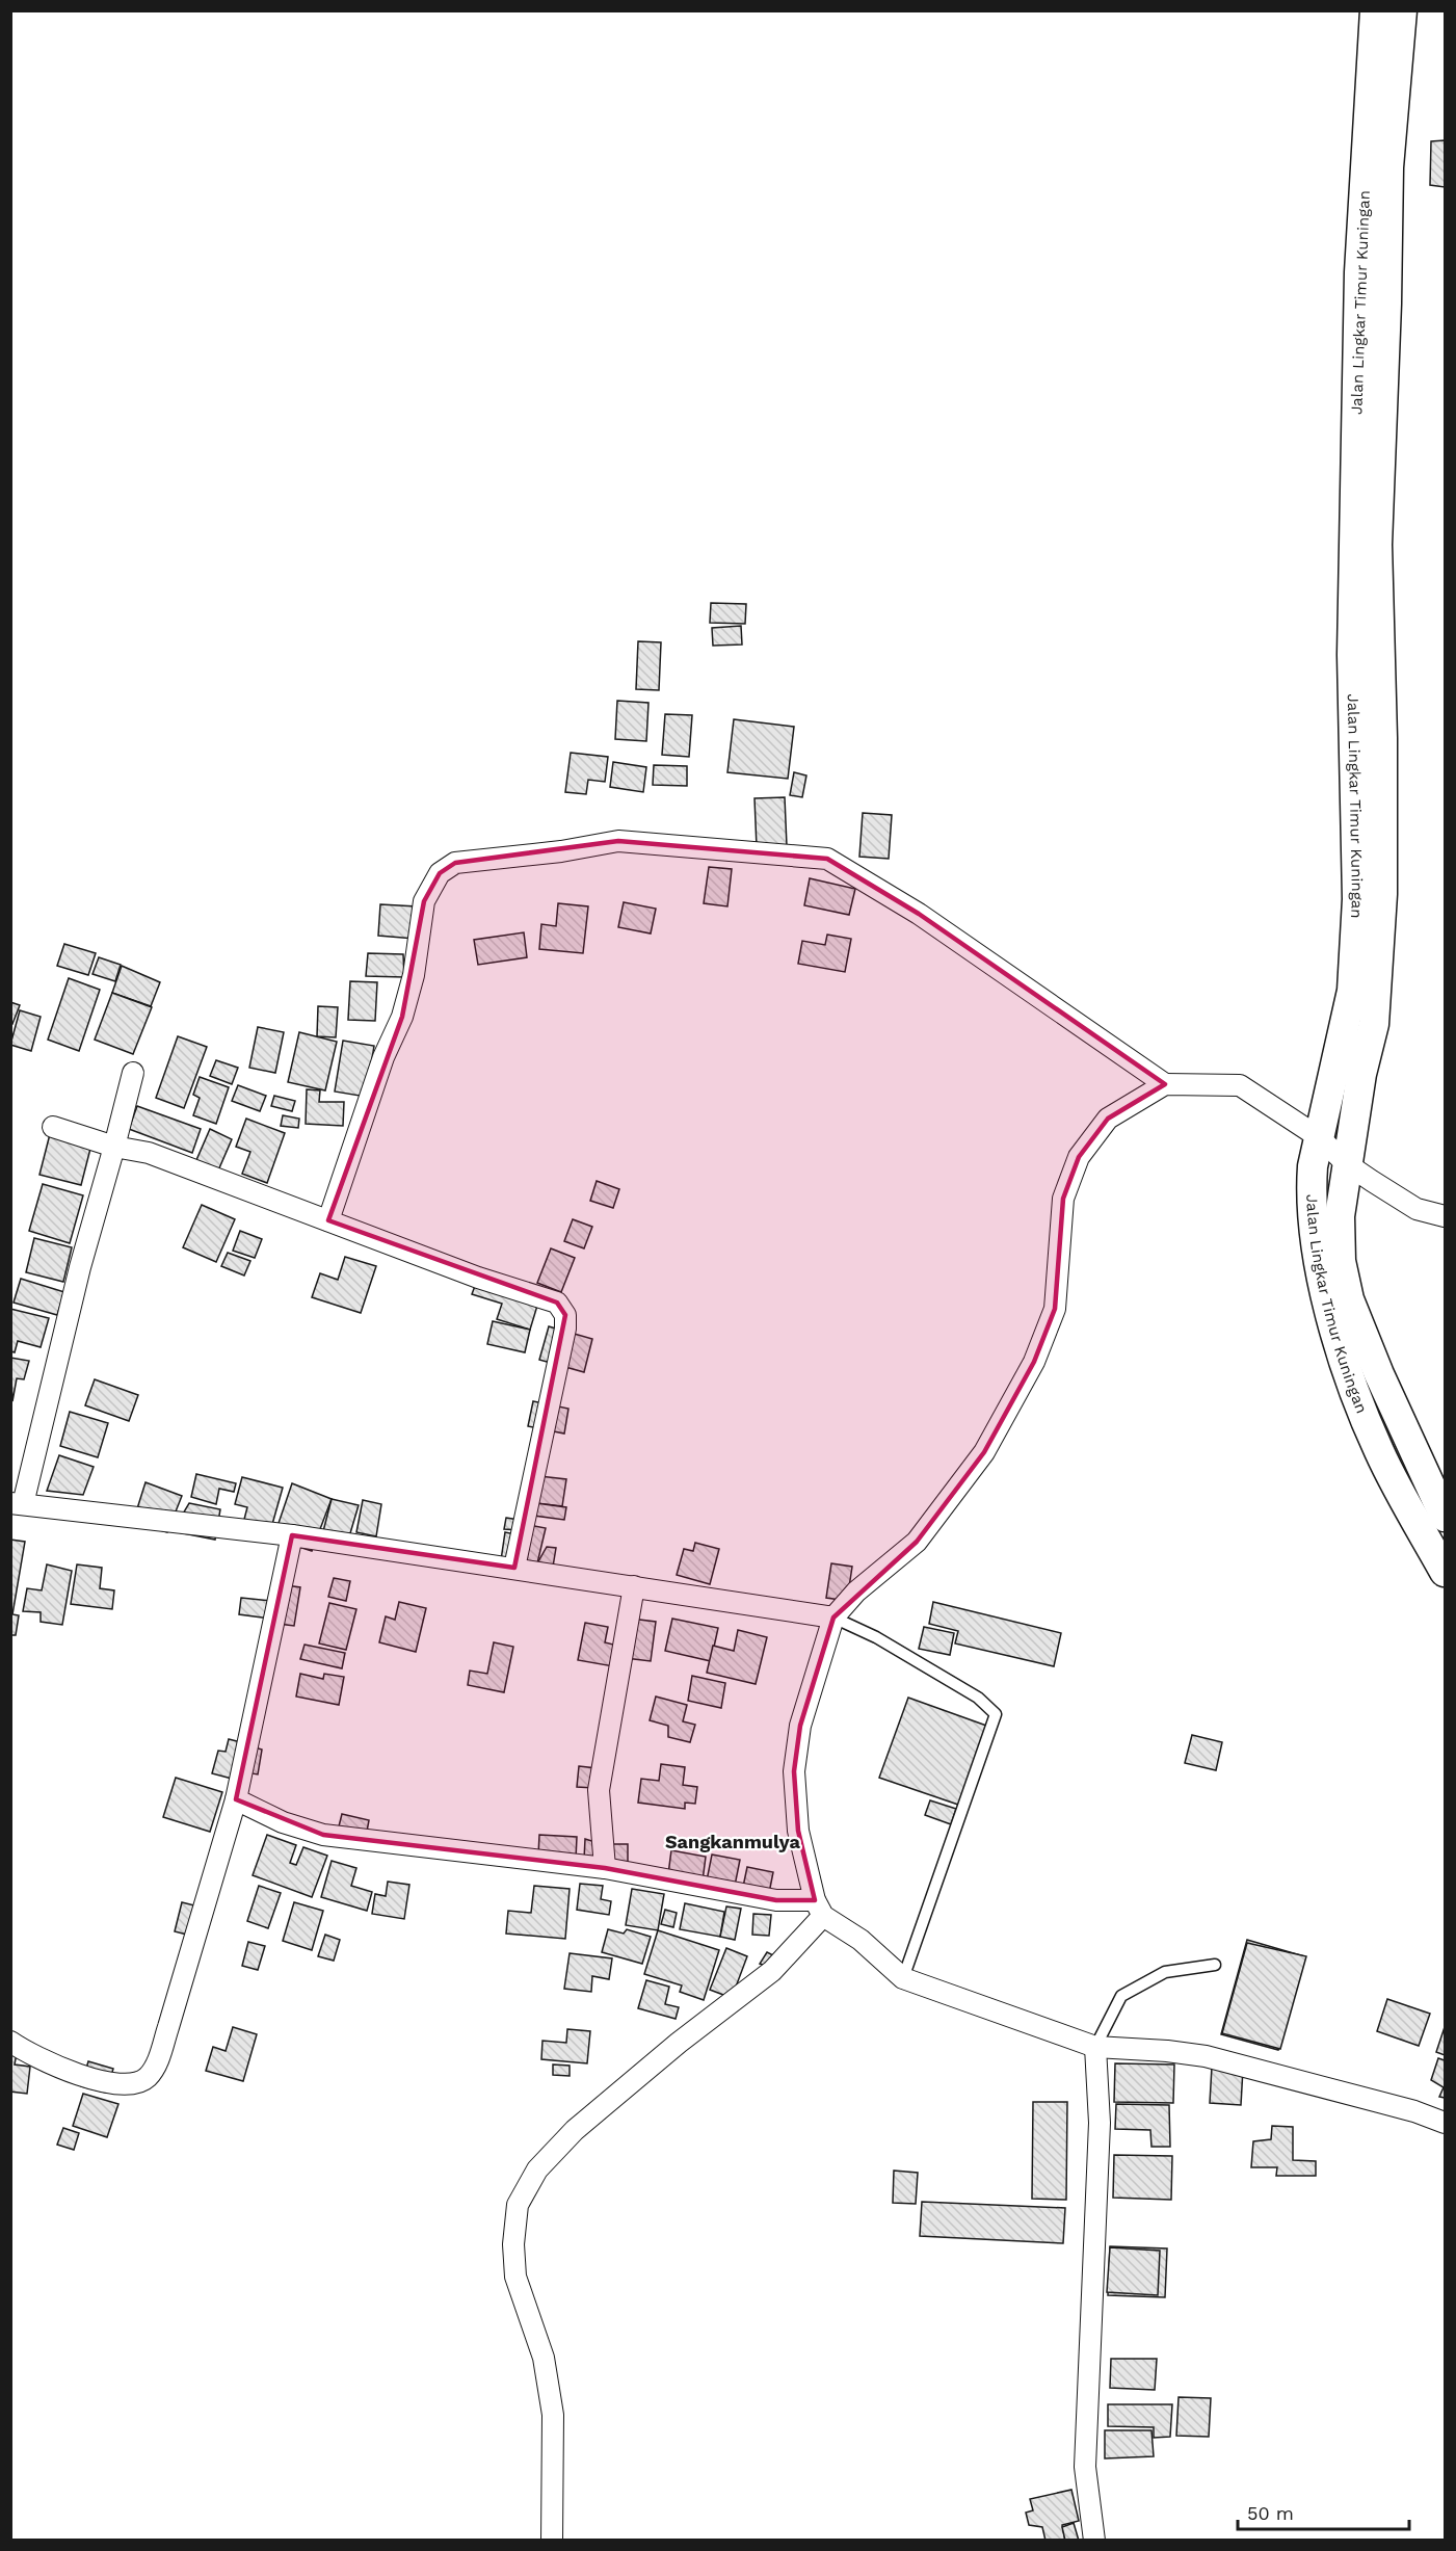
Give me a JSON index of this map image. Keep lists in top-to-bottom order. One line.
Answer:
{"streets":{"main road":["Jalan Lingkar Timur Kuningan"]},"districts":["Sangkanmulya"],"scale_bar":"50 m"}
